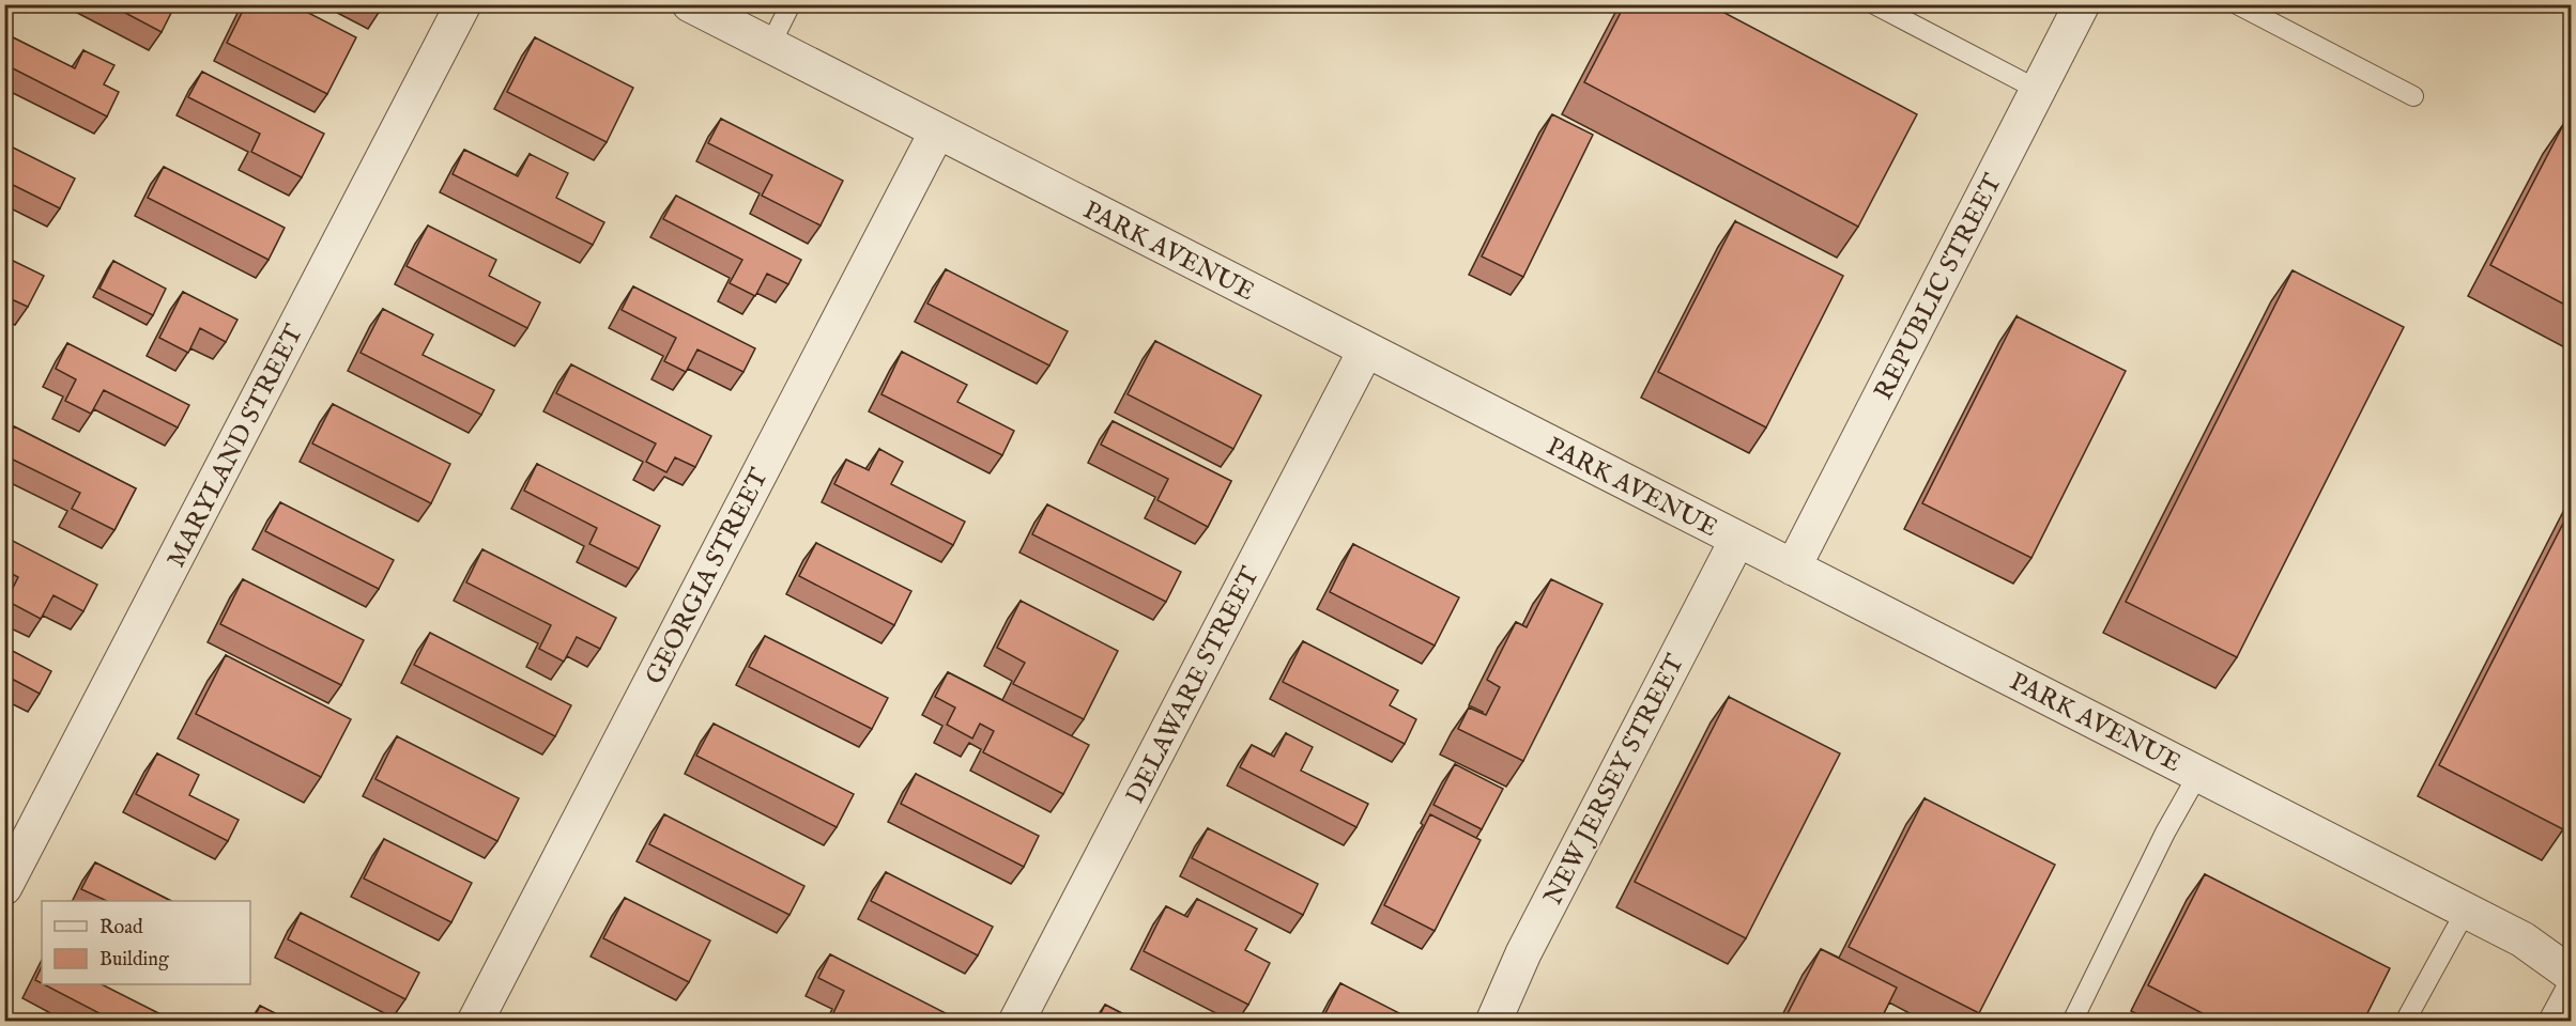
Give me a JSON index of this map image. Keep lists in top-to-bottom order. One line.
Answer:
{"streets":{"street":["PARK AVENUE","REPUBLIC STREET","MARYLAND STREET","GEORGIA STREET","DELAWARE STREET","NEW JERSEY STREET"]},"crossings":[["PARK AVENUE","REPUBLIC STREET"],["PARK AVENUE","GEORGIA STREET"],["PARK AVENUE","DELAWARE STREET"],["PARK AVENUE","NEW JERSEY STREET"]],"legend":["Road","Building"]}
